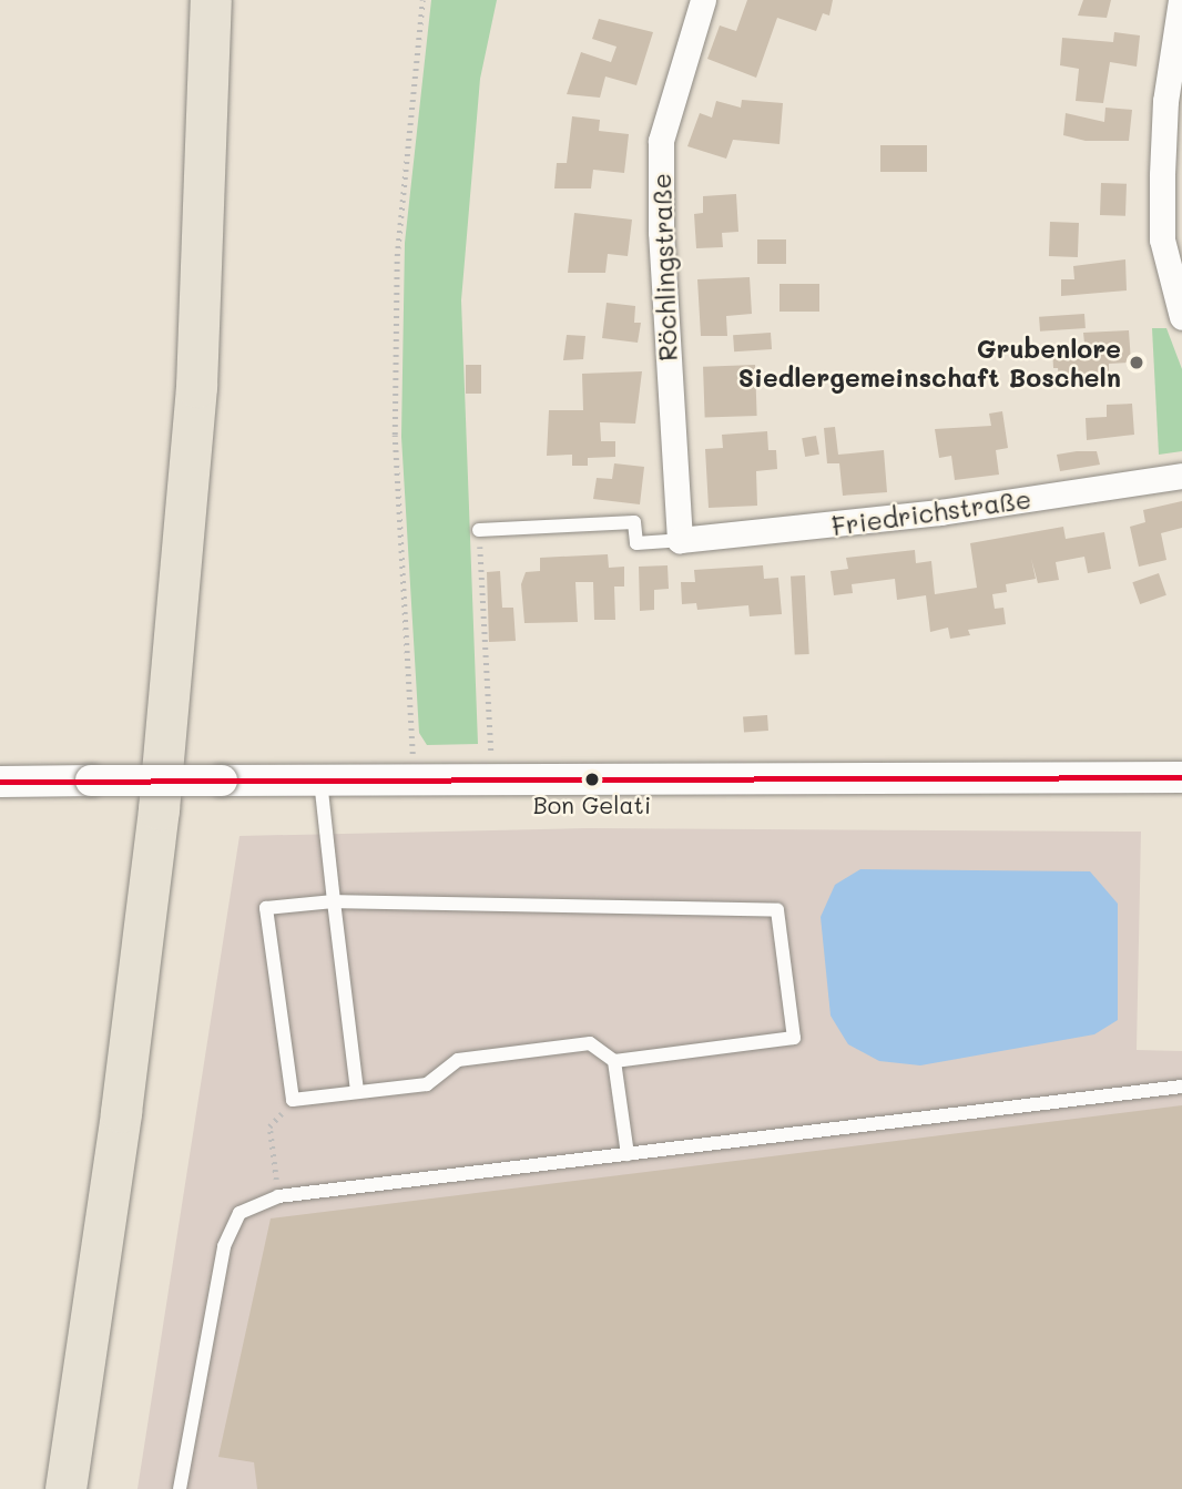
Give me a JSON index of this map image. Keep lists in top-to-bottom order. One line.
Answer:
{"streets":{"street":["Röchlingstraße","Friedrichstraße"]},"crossings":[["Röchlingstraße","Friedrichstraße"]],"places":["Grubenlore Siedlergemeinschaft Boscheln","Bon Gelati"]}
